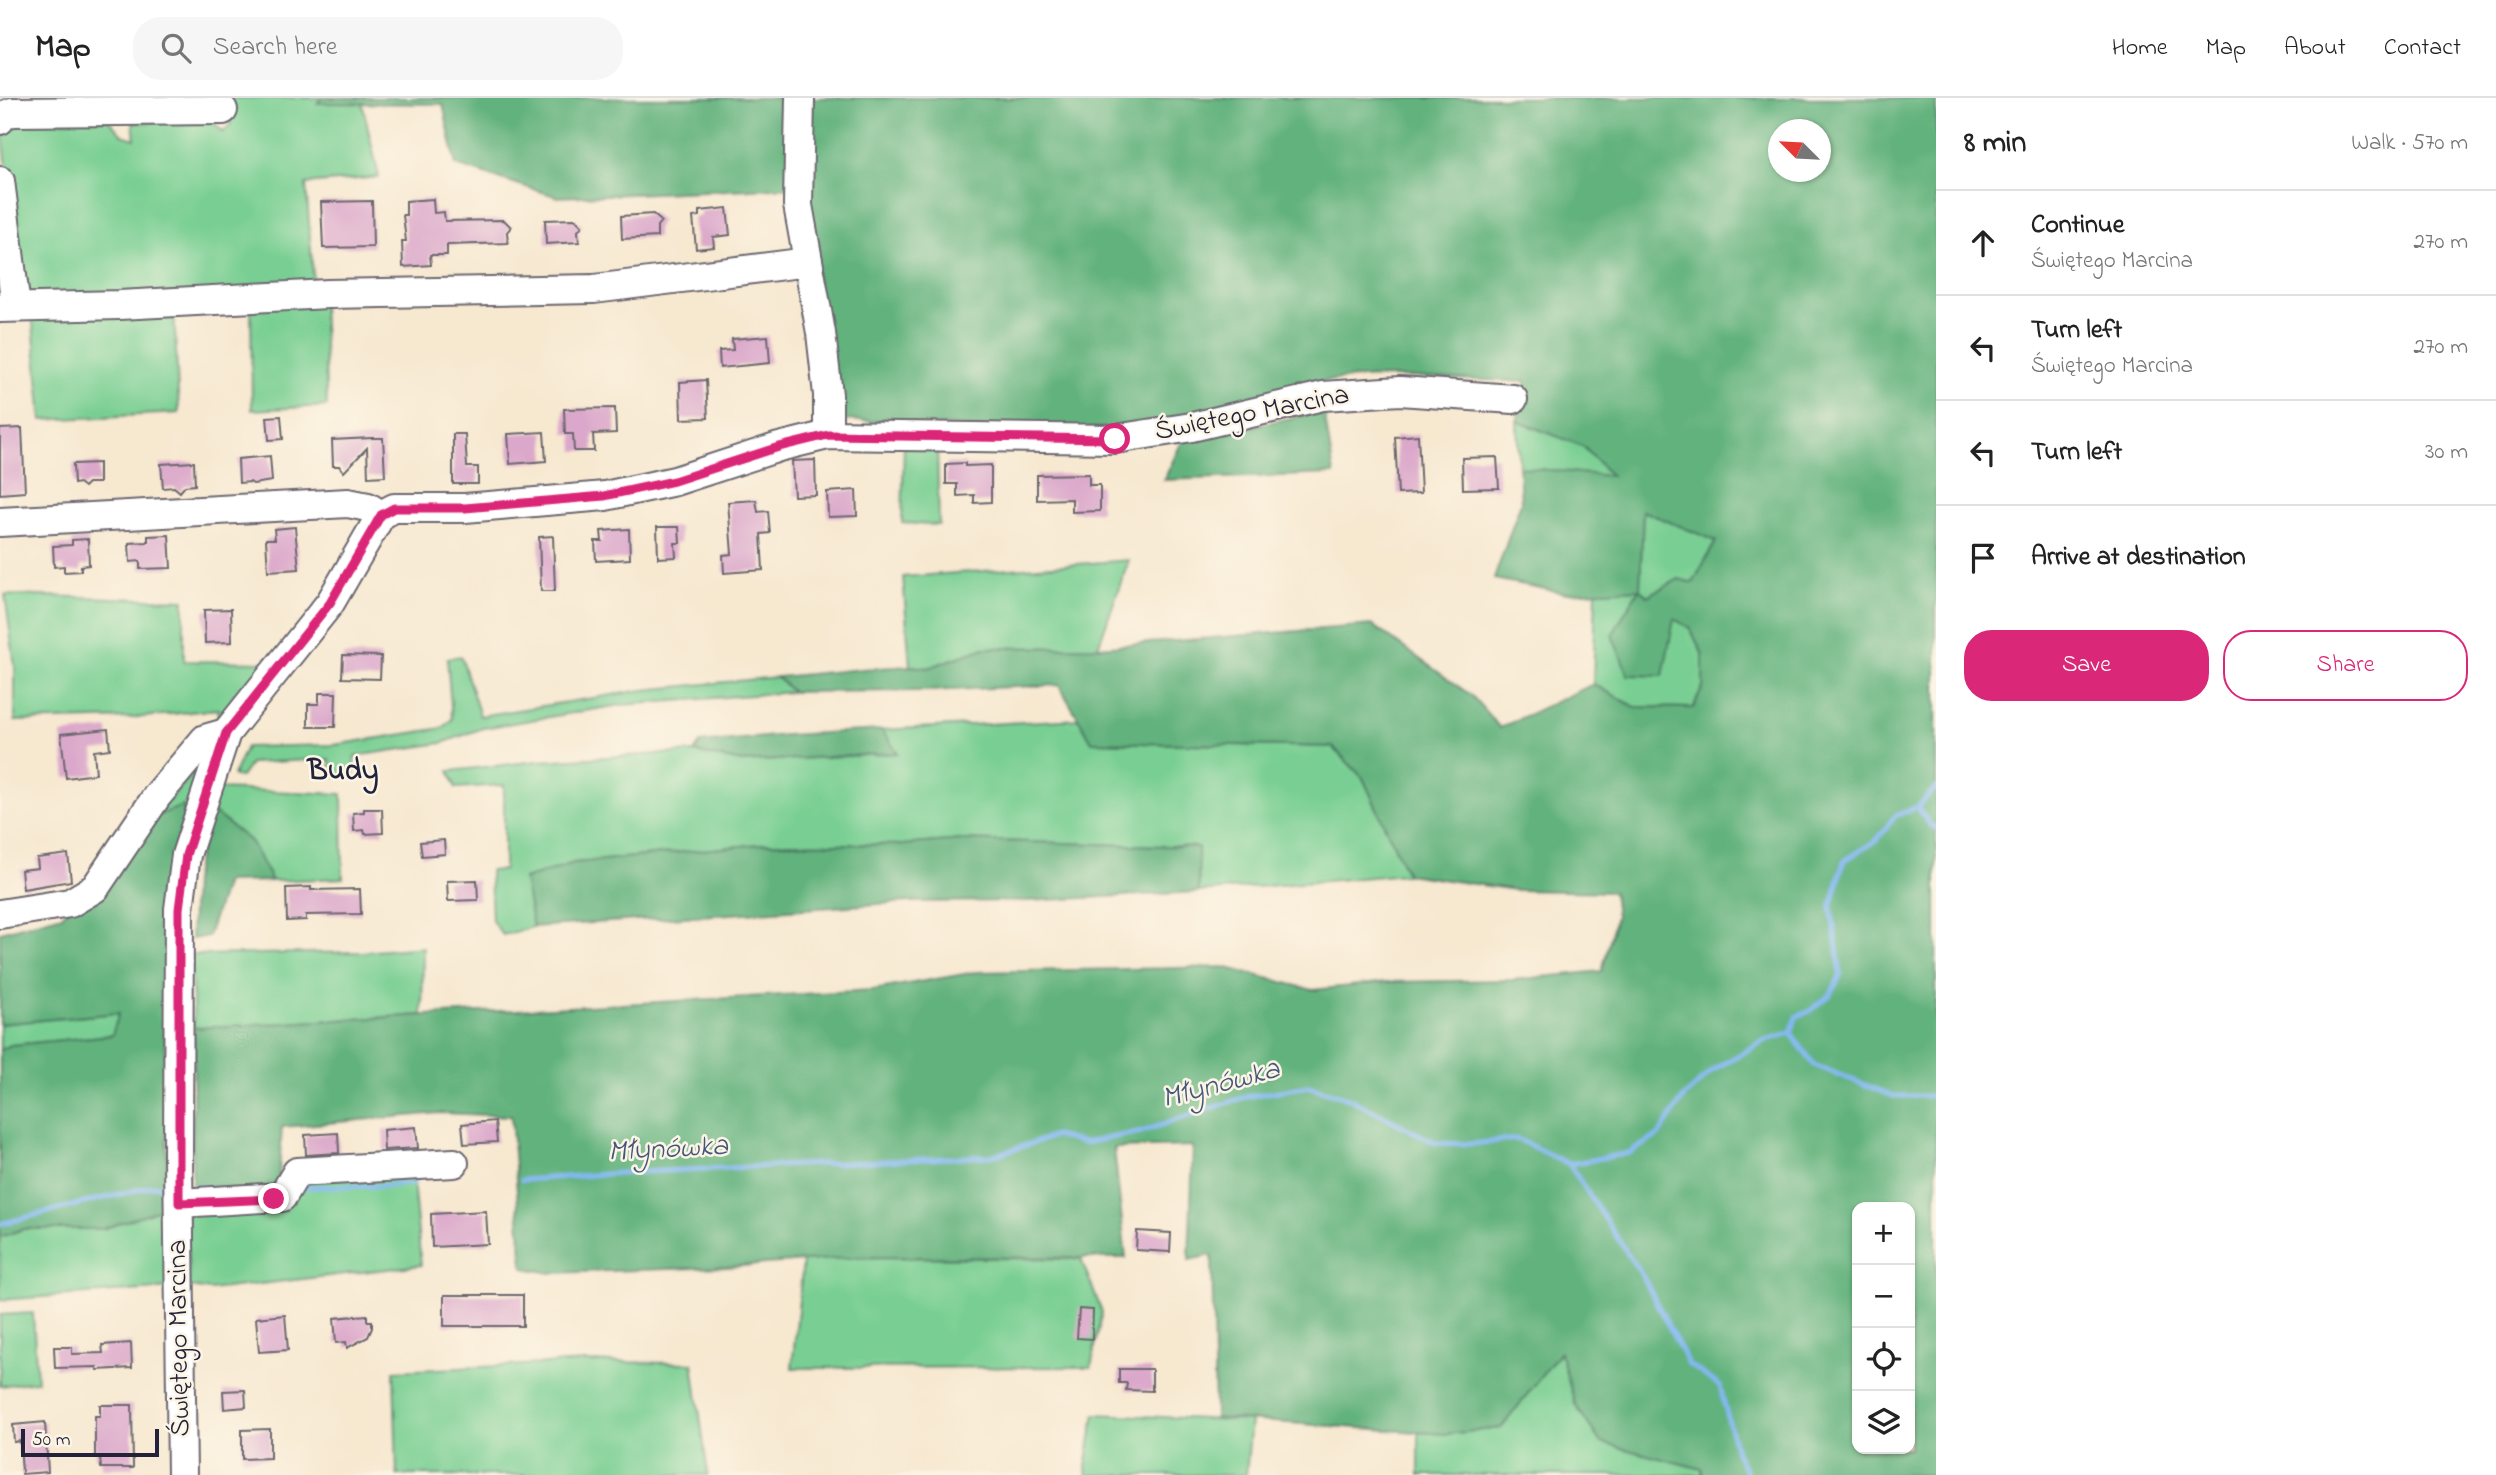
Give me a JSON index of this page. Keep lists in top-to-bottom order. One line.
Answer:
{"streets":{"street":["Świętego Marcina"]},"districts":["Budy"],"water":["Młynówka"],"scale_bar":"50 m","north":"top left","page":{"header":"Map","search":"Search here","nav":["Home","Map","About","Contact"],"heading":["8 min","Walk · 570 m"],"list":[["Continue","Świętego Marcina","270 m"],["Turn left","Świętego Marcina","270 m"],["Turn left","30 m"],"Arrive at destination"],"buttons":["Save","Share"],"map_buttons":["+","−"],"scale":"50 m"}}
